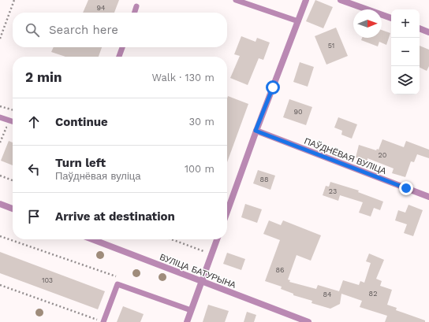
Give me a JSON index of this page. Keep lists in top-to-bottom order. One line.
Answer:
{"streets":{"street":["ПАЎДНЁВАЯ ВУЛІЦА","ВУЛІЦА БАТУРЫНА"]},"house_numbers":["94","51","90","20","88","23","86","103","82","84"],"north":"right","page":{"map_buttons":["+","−"],"search":"Search here","heading":["2 min","Walk · 130 m"],"list":[["Continue","30 m"],["Turn left","Паўднёвая вуліца","100 m"],"Arrive at destination"]}}
